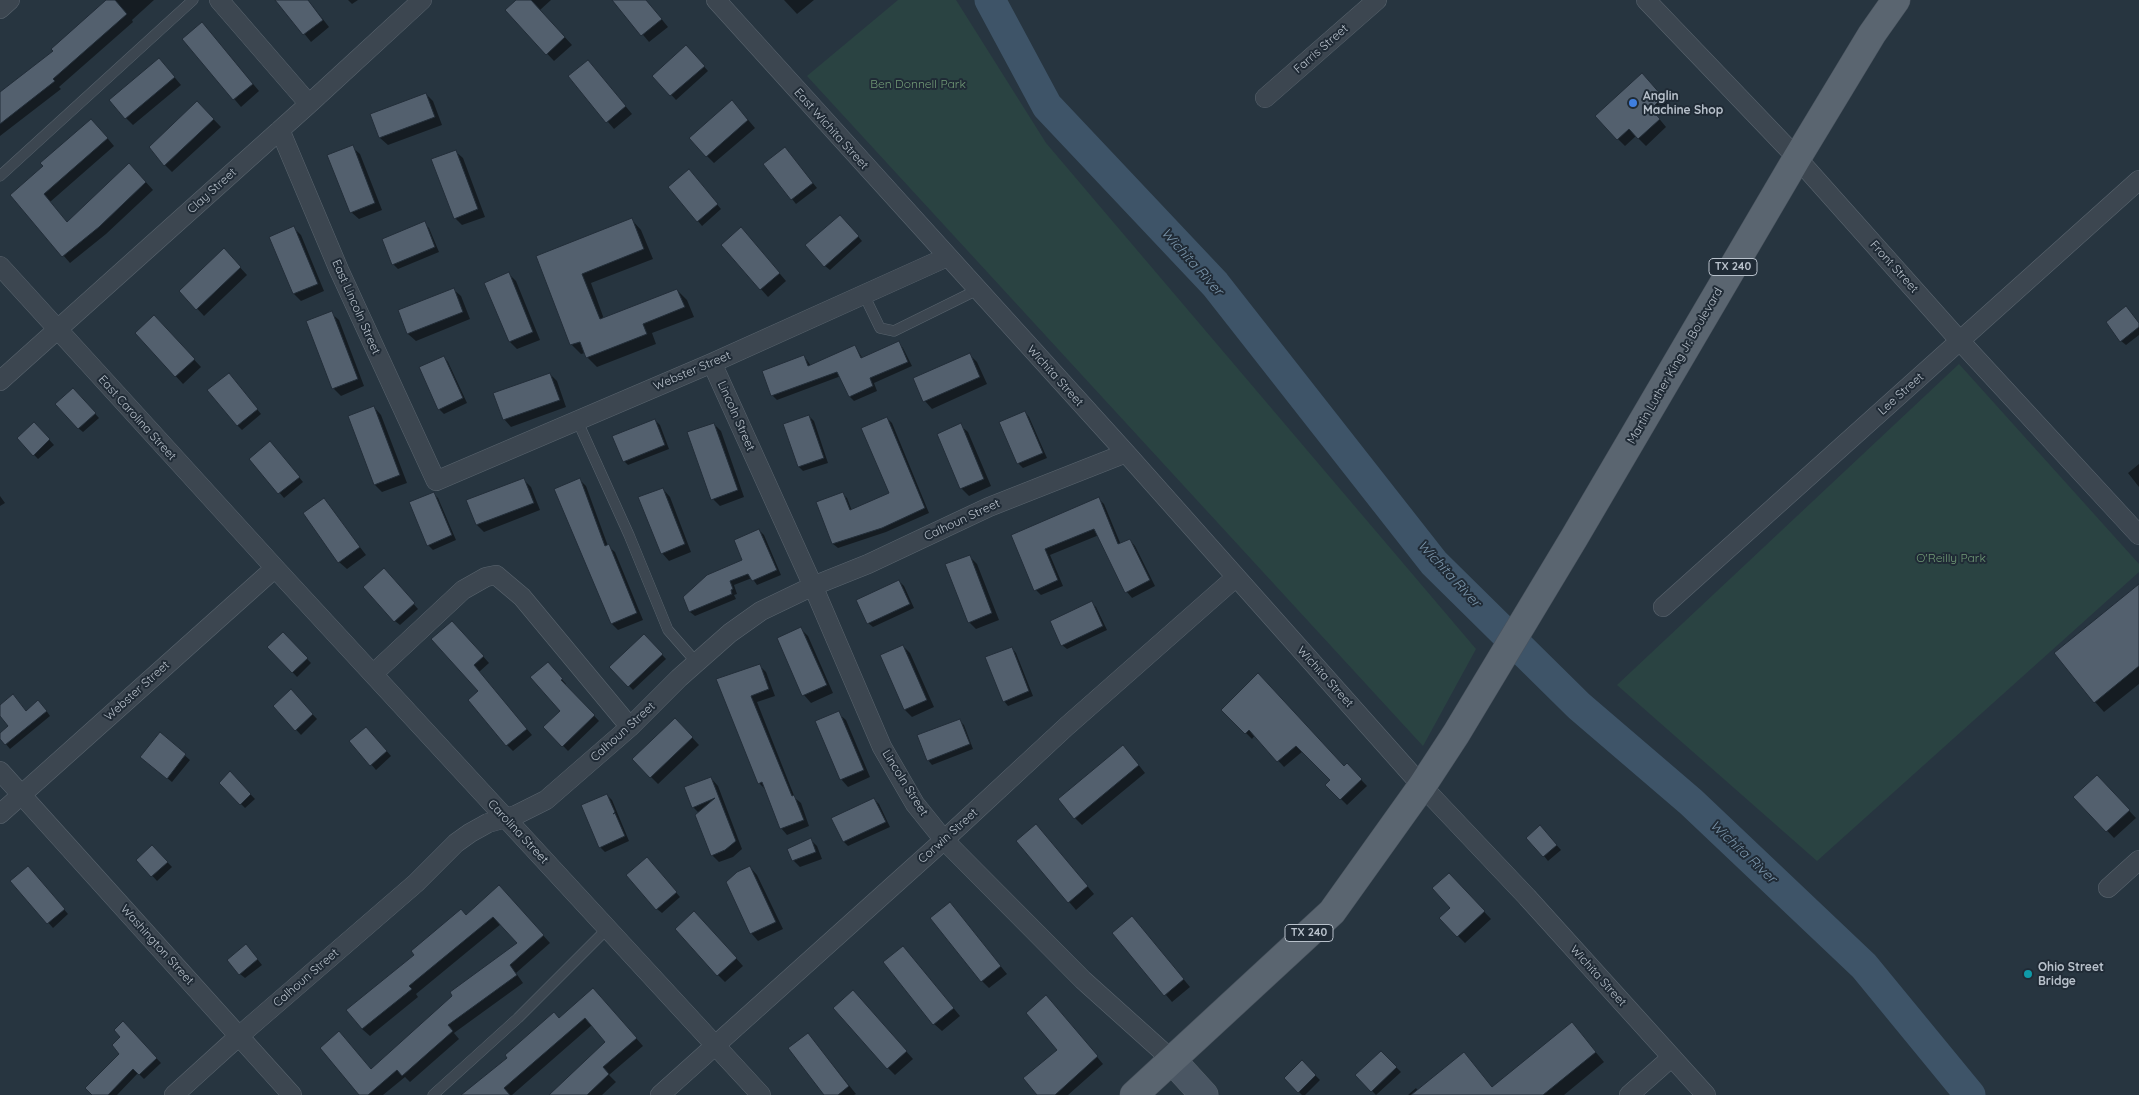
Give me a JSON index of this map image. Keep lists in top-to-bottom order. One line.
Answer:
{"streets":{"main road":["TX 240","Martin Luther King Jr. Boulevard","Lincoln Street"],"street":["Farris Street","East Wichita Street","Clay Street","Front Street","East Lincoln Street","Webster Street","Wichita Street","Lee Street","East Carolina Street","Calhoun Street","Carolina Street","Corwin Street","Washington Street"]},"crossings":[["East Wichita Street","Webster Street"],["East Wichita Street","Wichita Street"],["Clay Street","East Lincoln Street"],["Clay Street","East Carolina Street"],["TX 240","Martin Luther King Jr. Boulevard"],["TX 240","Wichita Street"],["TX 240","Lincoln Street"],["Front Street","Martin Luther King Jr. Boulevard"],["Front Street","Lee Street"],["East Lincoln Street","Webster Street"],["Martin Luther King Jr. Boulevard","Wichita Street"],["Webster Street","Wichita Street"],["Webster Street","Lincoln Street"],["Webster Street","East Carolina Street"],["Webster Street","Carolina Street"],["Webster Street","Washington Street"],["Wichita Street","Calhoun Street"],["Wichita Street","Corwin Street"],["Lincoln Street","Calhoun Street"],["Lincoln Street","Corwin Street"],["East Carolina Street","Carolina Street"],["Calhoun Street","Carolina Street"],["Calhoun Street","Washington Street"],["Carolina Street","Corwin Street"]],"water":["Wichita River"],"parks":["Ben Donnell Park","O'Reilly Park"],"places":["Anglin Machine Shop","Ohio Street Bridge"]}
